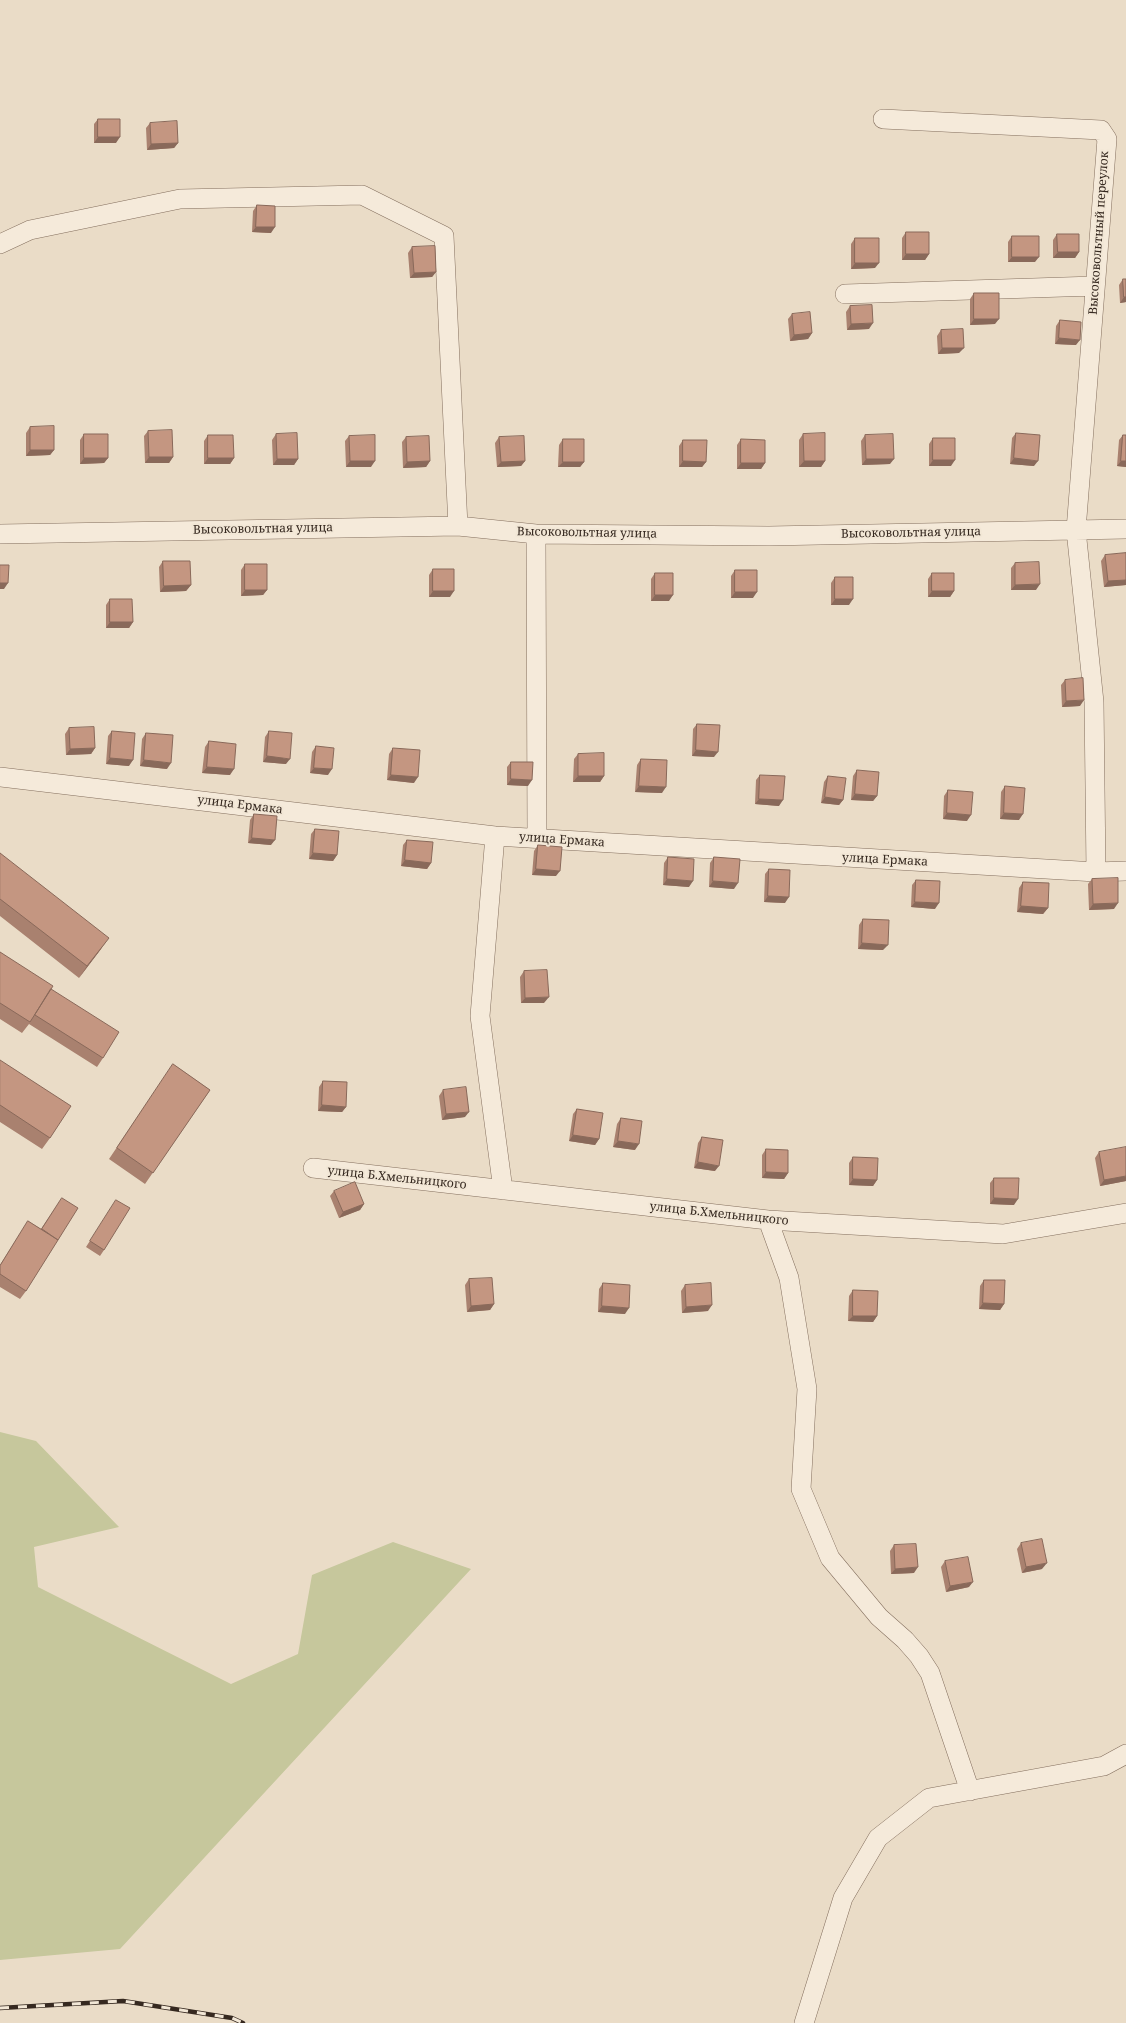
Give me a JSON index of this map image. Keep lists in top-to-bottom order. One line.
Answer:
{"streets":{"street":["Высоковольтный переулок","Высоковольтная улица","улица Ермака","улица Б.Хмельницкого"]},"crossings":[["Высоковольтный переулок","Высоковольтная улица"],["Высоковольтный переулок","улица Ермака"]]}
